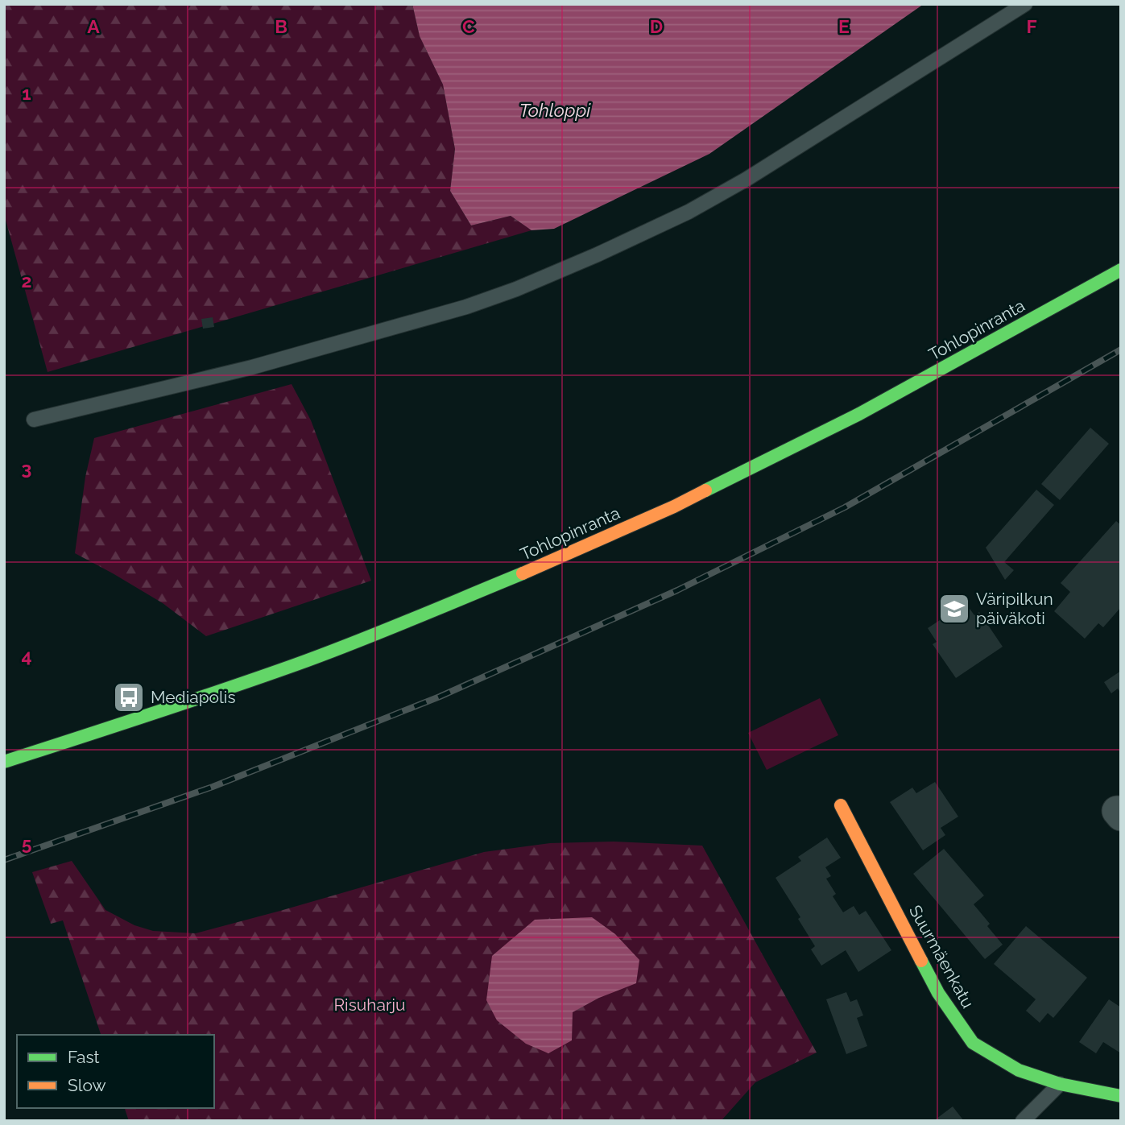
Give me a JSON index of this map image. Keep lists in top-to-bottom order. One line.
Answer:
{"streets":{"street":["Tohlopinranta","Suurmäenkatu"]},"water":["Tohloppi"],"parks":["Risuharju"],"places":{"school or university":["Väripilkun päiväkoti"],"bus stop":["Mediapolis"]},"legend":["Fast","Slow"],"grid":{"columns":["A","B","C","D","E","F"],"rows":["1","2","3","4","5"]}}
